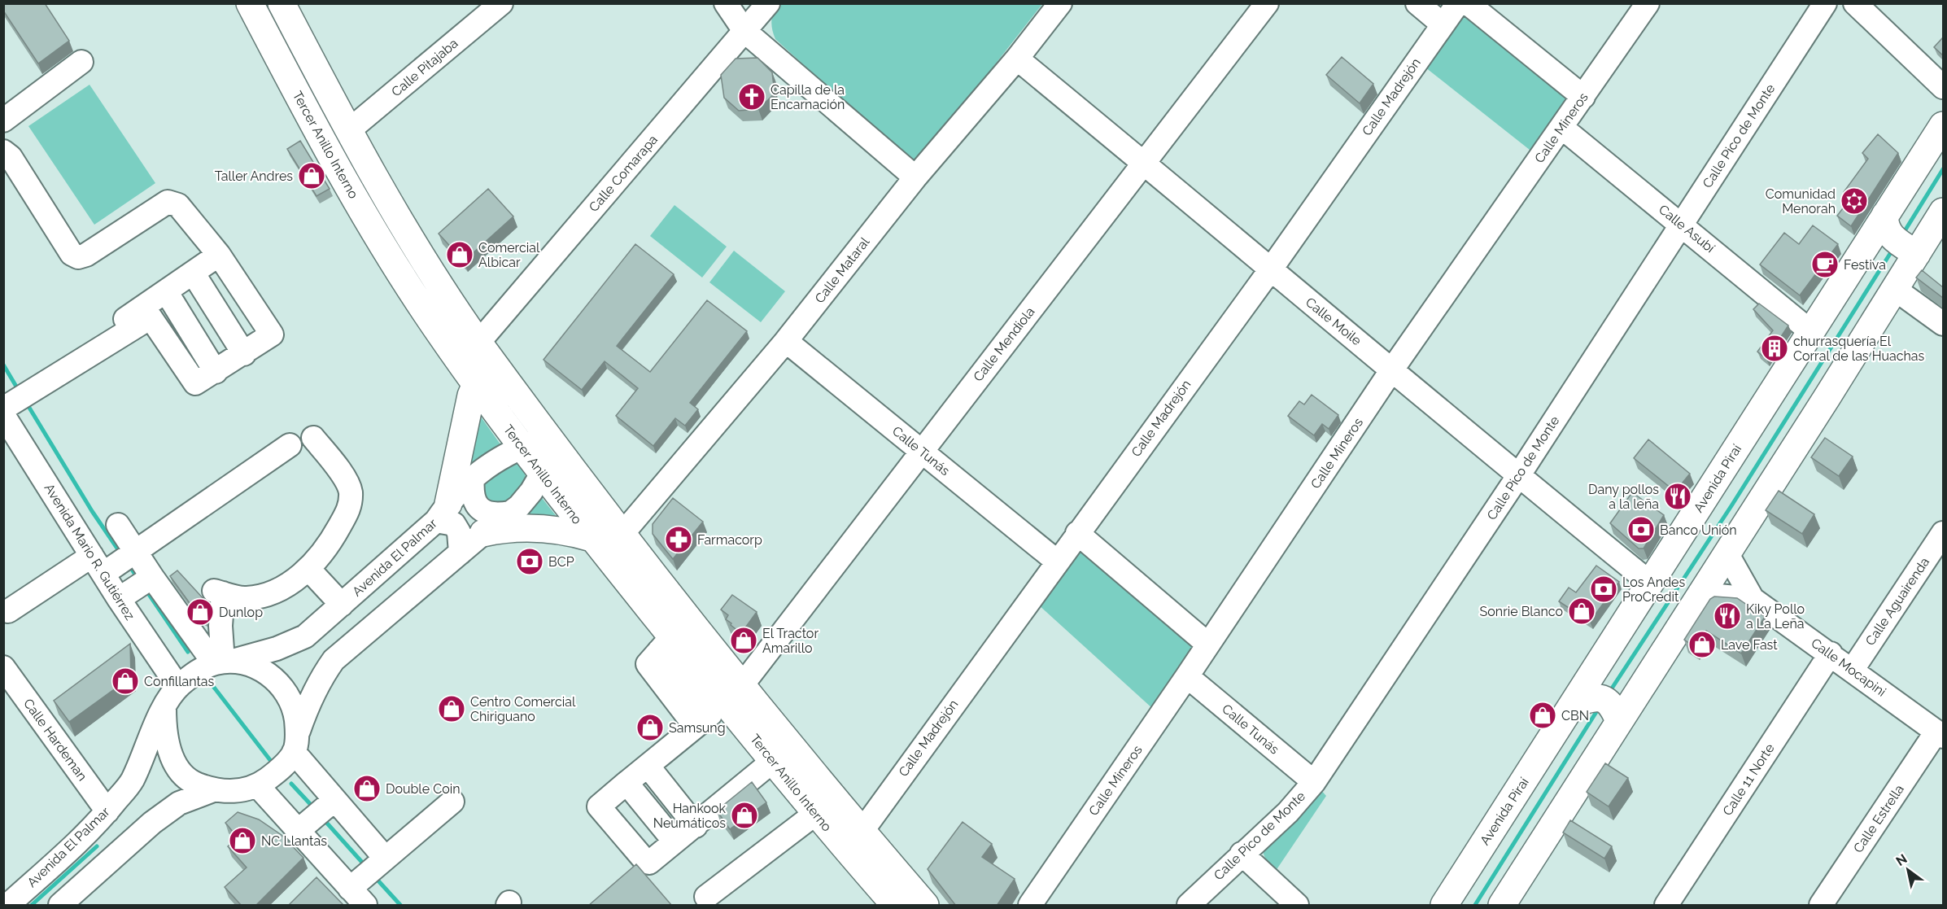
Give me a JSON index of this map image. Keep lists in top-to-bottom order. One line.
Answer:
{"streets":{"main road":["Tercer Anillo Interno","Avenida Piraí"],"street":["Calle Pitajaba","Calle Madrejón","Calle Mineros","Calle Pico de Monte","Calle Comarapa","Calle Asubí","Calle Mataral","Calle Moile","Calle Mendiola","Calle Tunás","Avenida Mario R. Gutiérrez","Avenida El Palmar","Calle Aguairenda","Calle Mocapini","Calle Hardeman","Calle 11 Norte","Calle Estrella"]},"crossings":[["Calle Pitajaba","Tercer Anillo Interno"],["Calle Madrejón","Tercer Anillo Interno"],["Calle Madrejón","Calle Moile"],["Calle Madrejón","Calle Tunás"],["Calle Mineros","Calle Asubí"],["Calle Mineros","Calle Moile"],["Calle Mineros","Calle Tunás"],["Calle Pico de Monte","Calle Asubí"],["Calle Pico de Monte","Calle Moile"],["Calle Pico de Monte","Calle Tunás"],["Tercer Anillo Interno","Calle Comarapa"],["Tercer Anillo Interno","Calle Mataral"],["Tercer Anillo Interno","Calle Mendiola"],["Tercer Anillo Interno","Avenida El Palmar"],["Calle Asubí","Avenida Piraí"],["Calle Mataral","Calle Moile"],["Calle Mataral","Calle Tunás"],["Calle Moile","Calle Mendiola"],["Calle Moile","Avenida Piraí"],["Calle Mendiola","Calle Tunás"],["Avenida Piraí","Calle Mocapini"],["Avenida Mario R. Gutiérrez","Avenida El Palmar"],["Avenida El Palmar","Calle Hardeman"],["Calle Aguairenda","Calle Mocapini"],["Calle Mocapini","Calle 11 Norte"],["Calle Mocapini","Calle Estrella"]],"places":{"church":["Capilla de la Encarnación"],"shop":["Taller Andres","Comercial Albicar","Sonrie Blanco","Dunlop","El Tractor Amarillo","Lave Fast","Confillantas","Centro Comercial Chiriguano","CBN","Samsung","Double Coin","Hankook Neumáticos","NC Llantas"],"synagogue":["Comunidad Menorah"],"cafe":["Festiva"],"building":["churrasquería El Corral de las Huachas"],"restaurant":["Dany pollos a la leña","Kiky Pollo a La Leña"],"bank":["Banco Unión","BCP","Los Andes ProCredit"],"pharmacy":["Farmacorp"]},"north":"top left"}
